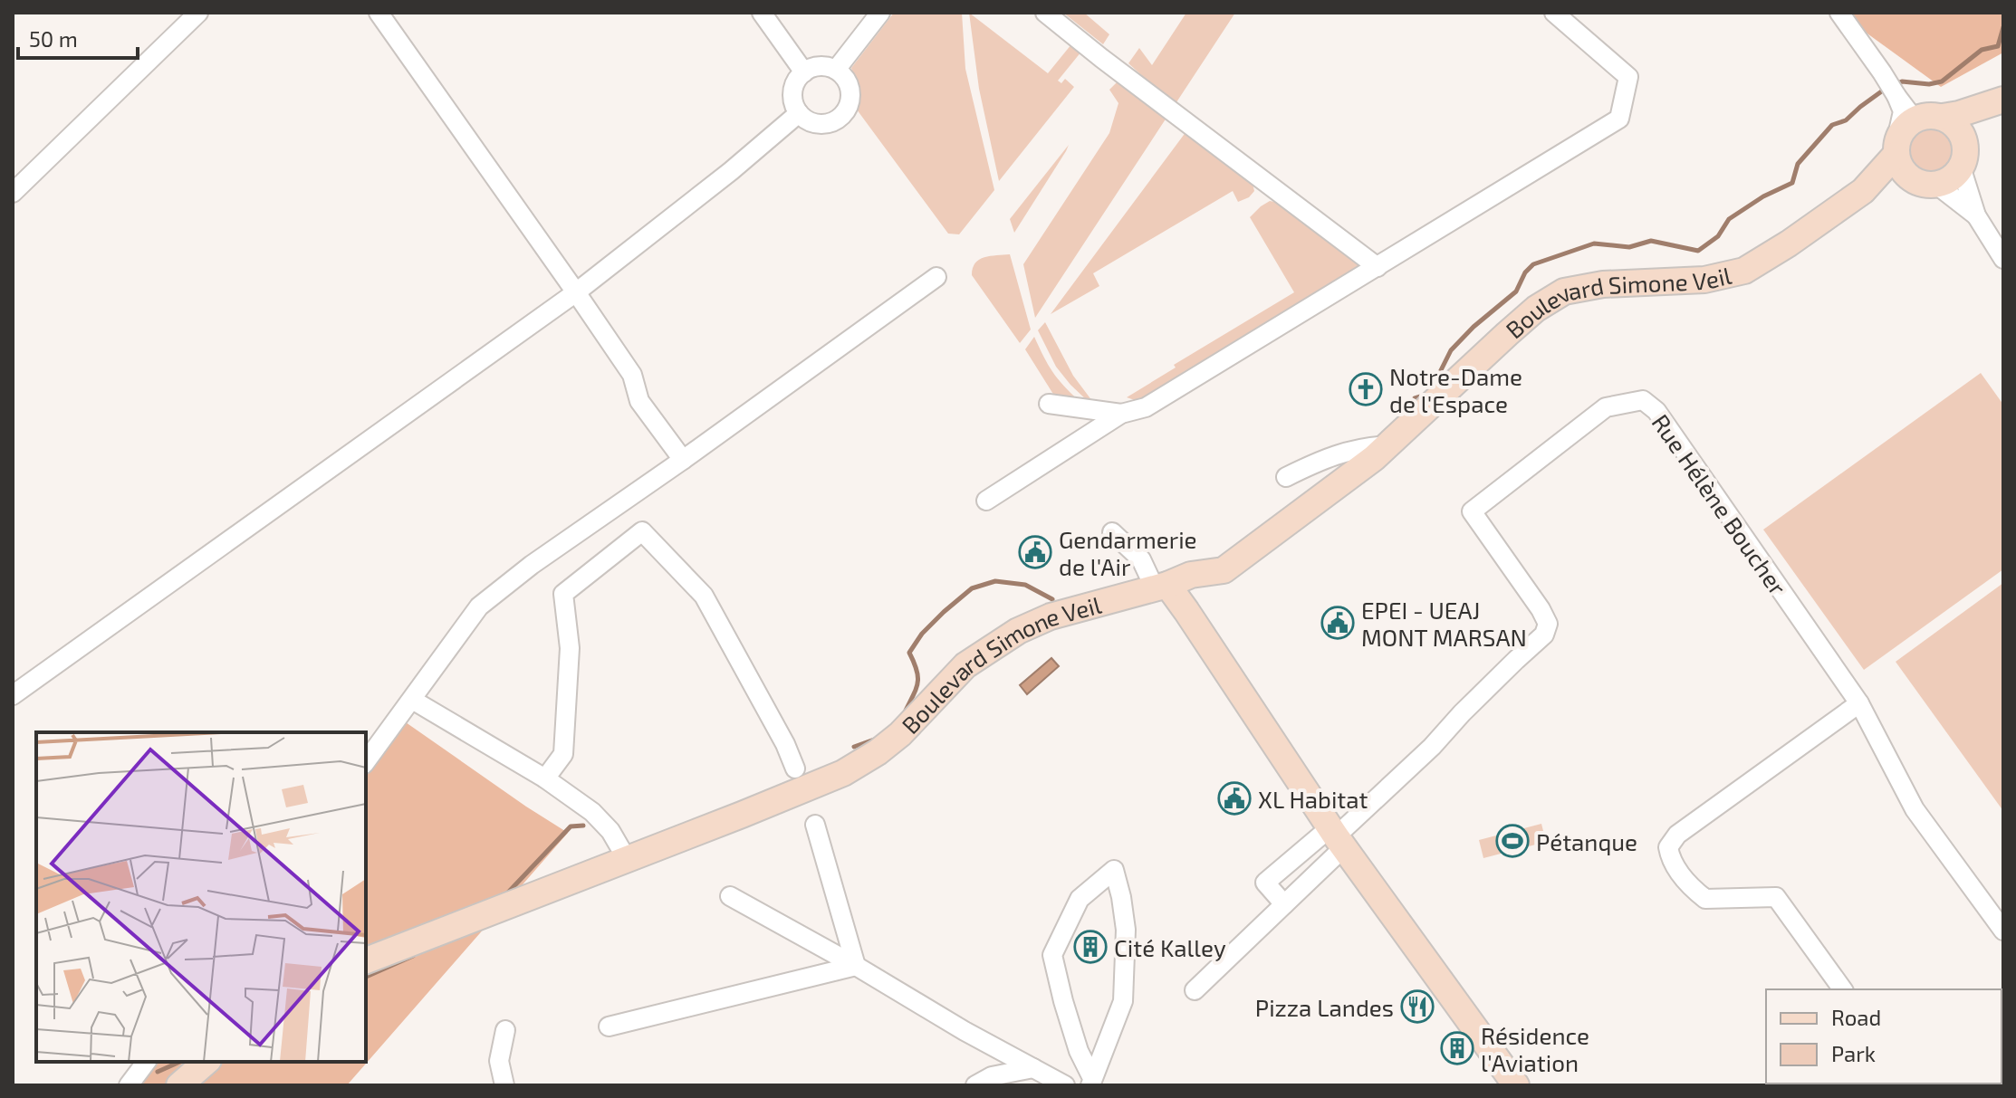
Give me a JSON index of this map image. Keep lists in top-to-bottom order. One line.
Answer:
{"streets":{"main road":["Boulevard Simone Veil"],"street":["Rue Hélène Boucher"]},"places":{"church":["Notre-Dame de l'Espace"],"public building":["Gendarmerie de l'Air","EPEI - UEAJ MONT MARSAN","XL Habitat"],"sports":["Pétanque"],"building":["Cité Kalley","Résidence l'Aviation"],"restaurant":["Pizza Landes"]},"legend":["Road","Park"],"scale_bar":"50 m"}
